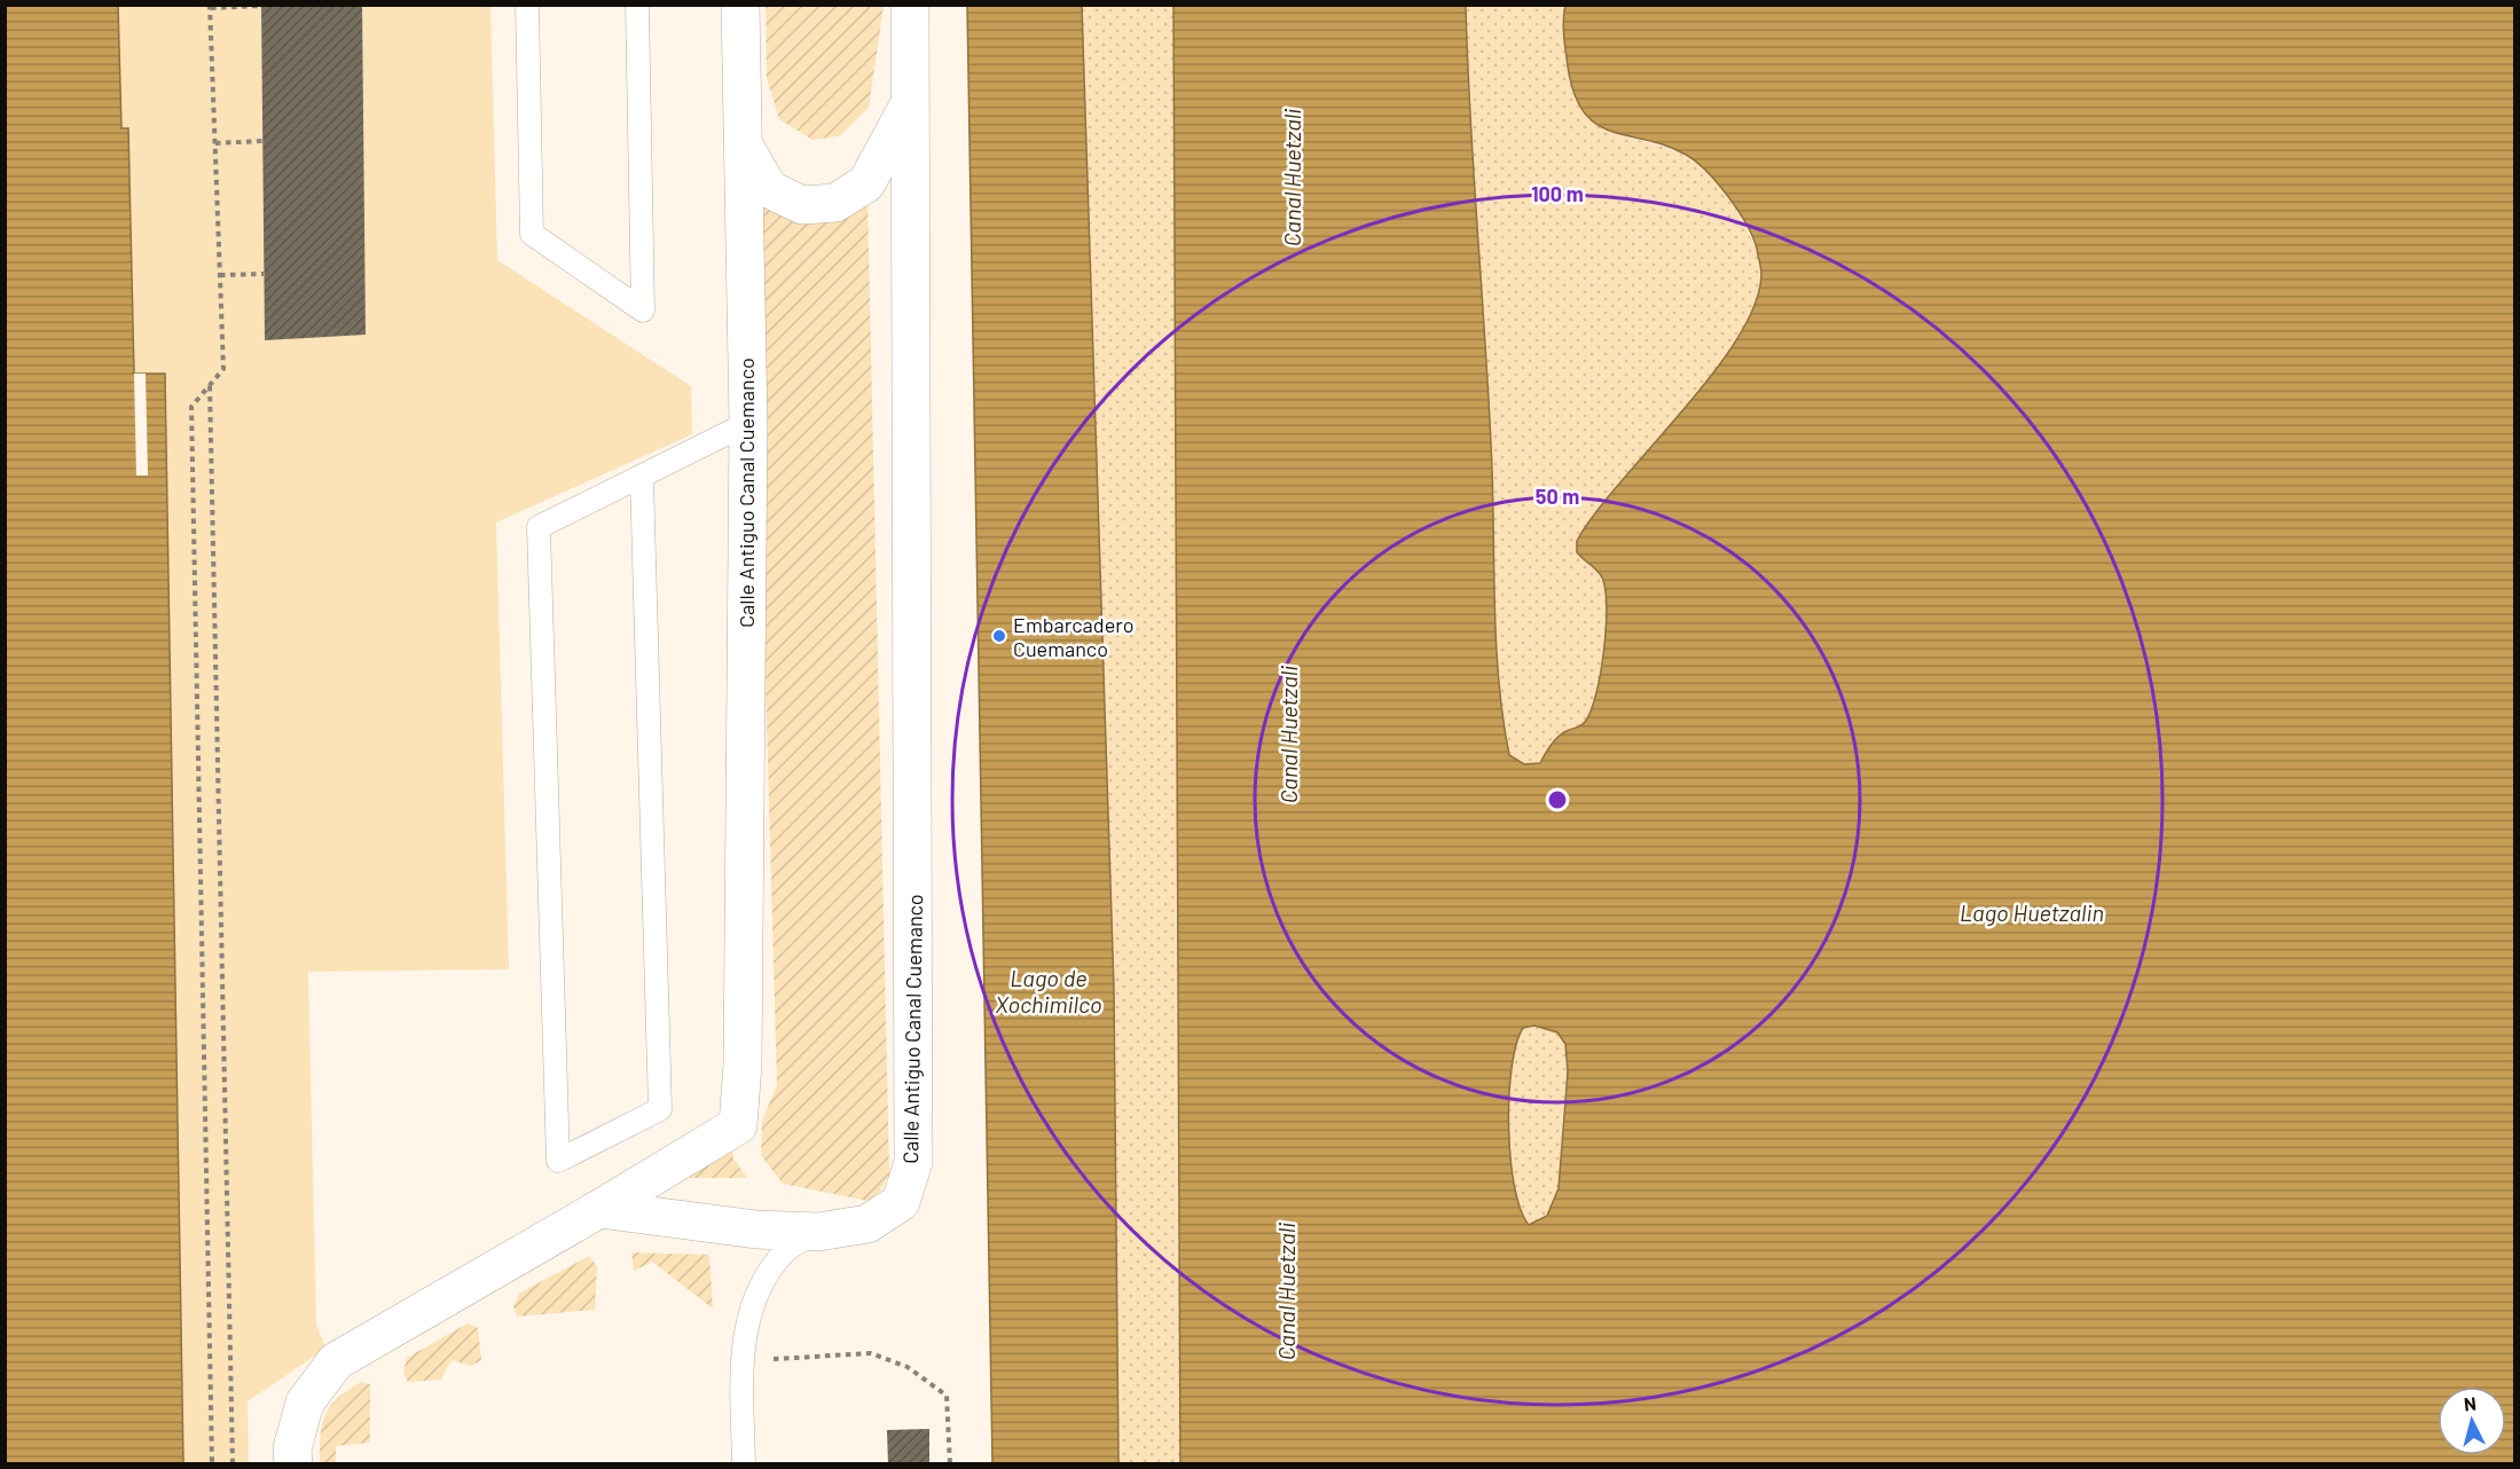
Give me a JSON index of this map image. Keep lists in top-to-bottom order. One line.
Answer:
{"streets":{"street":["Calle Antiguo Canal Cuemanco"]},"water":["Canal Huetzali","Lago Huetzalin","Lago de Xochimilco"],"places":["Embarcadero Cuemanco"],"north":"top","rings":["100 m","50 m"]}
